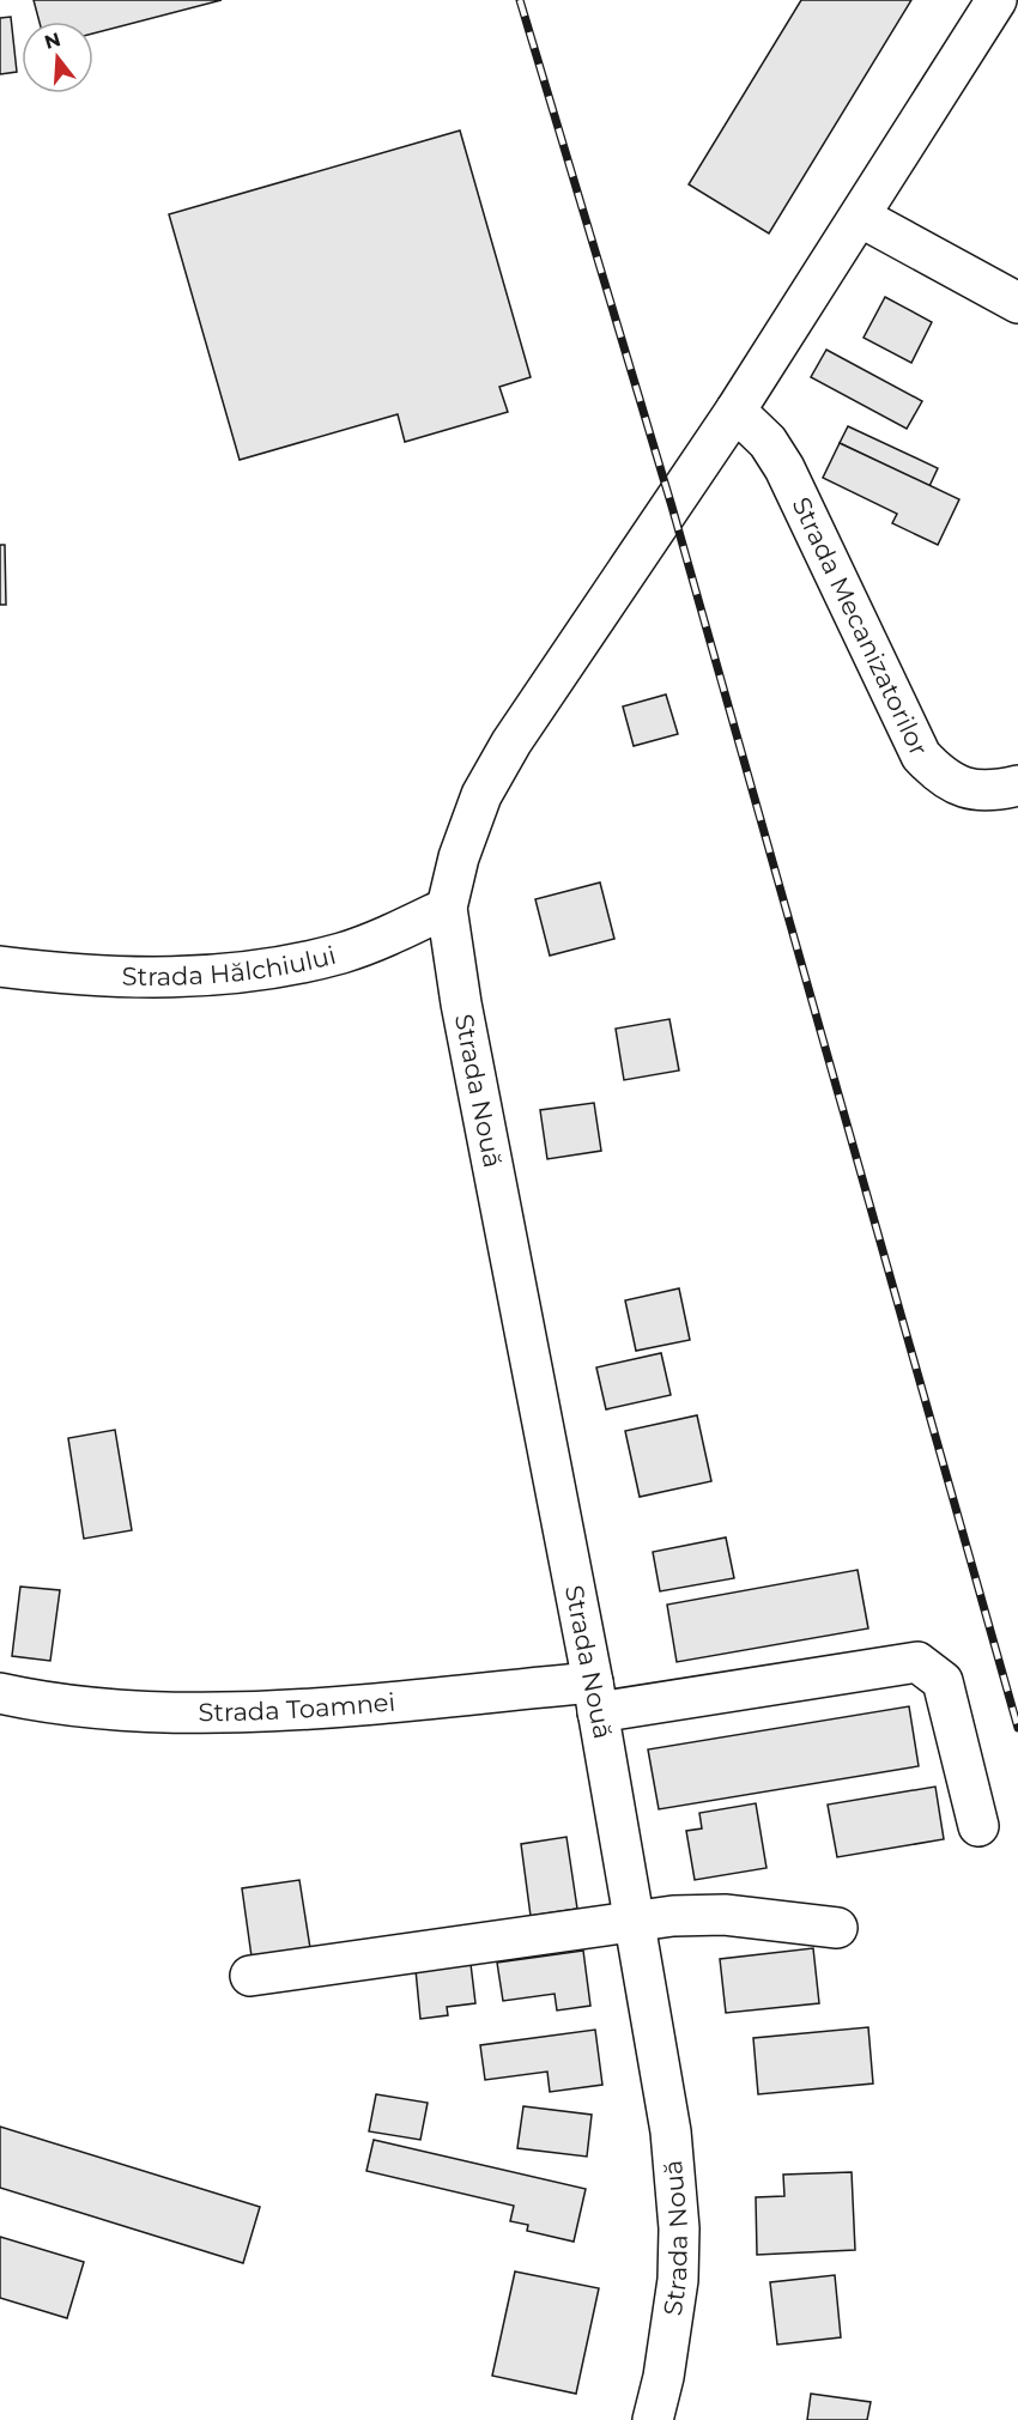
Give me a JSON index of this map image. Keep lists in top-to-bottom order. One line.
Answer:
{"streets":{"main road":["Strada Mecanizatorilor","Strada Hălchiului","Strada Nouă","Strada Toamnei"]},"crossings":[["Strada Hălchiului","Strada Nouă"],["Strada Nouă","Strada Toamnei"]],"north":"top"}
